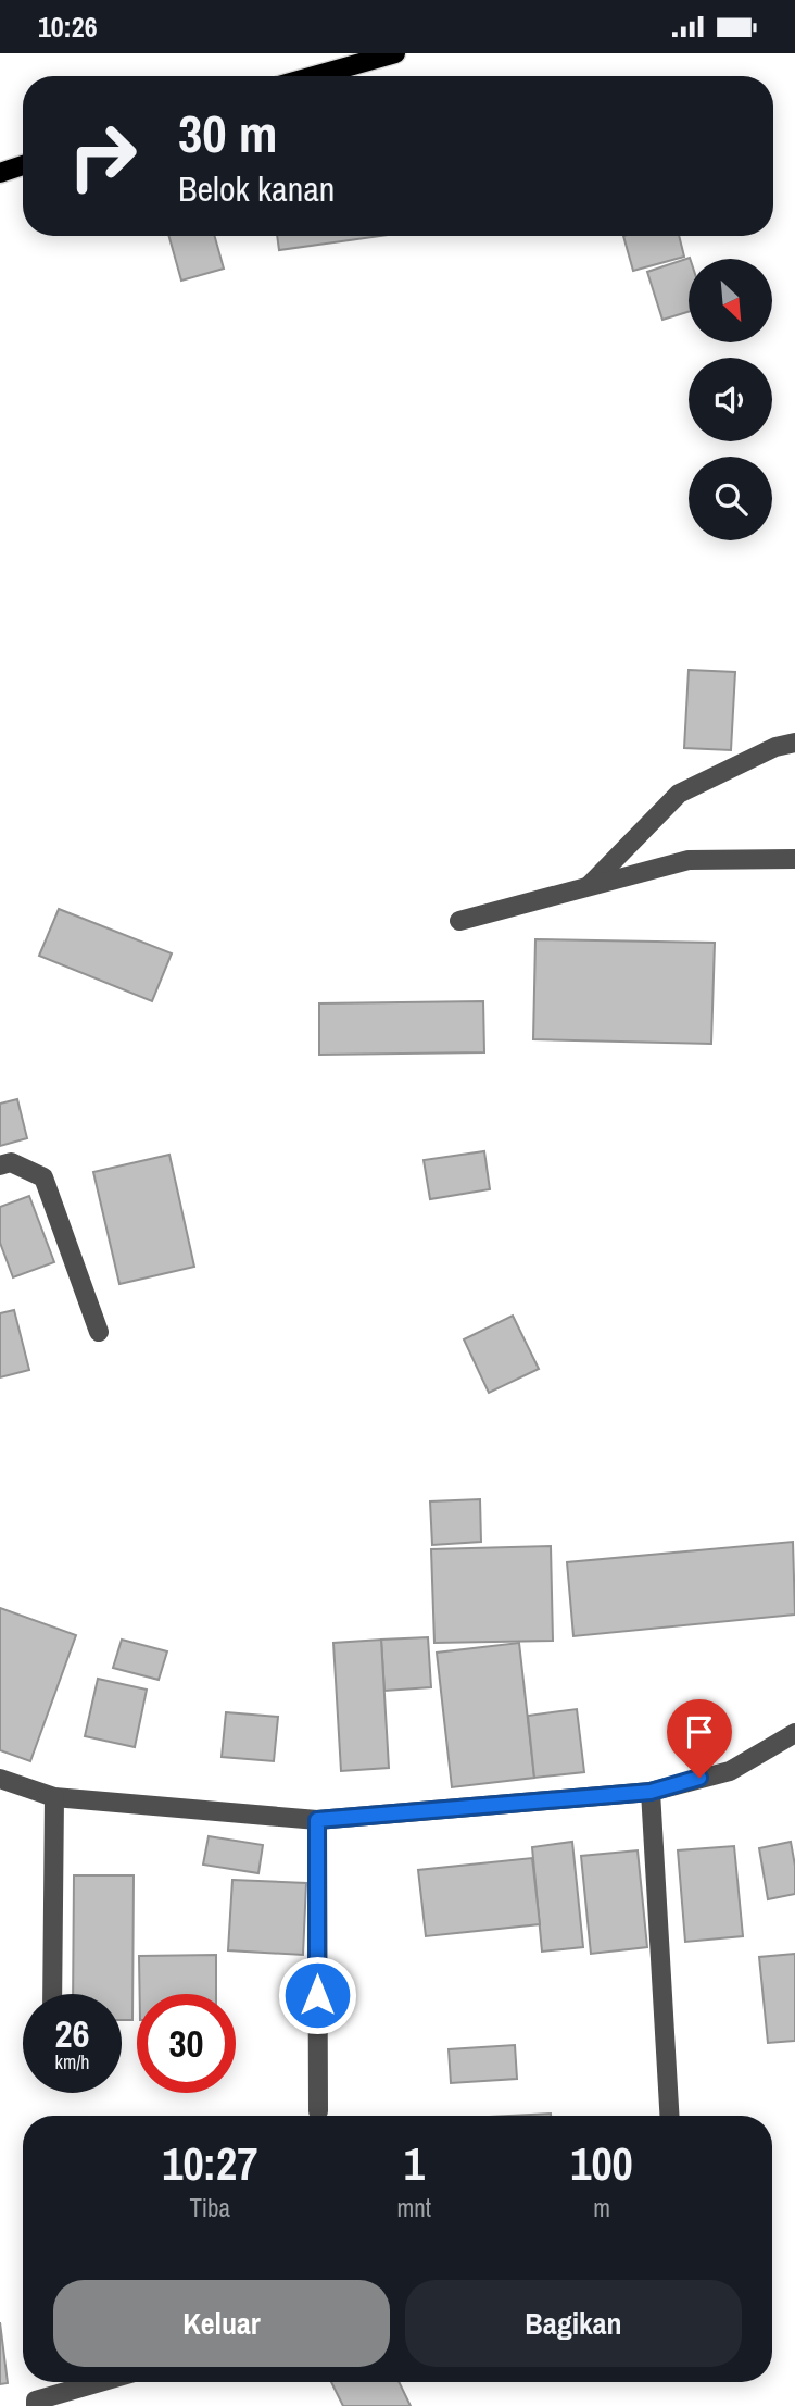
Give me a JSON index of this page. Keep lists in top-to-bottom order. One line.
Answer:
{"north":"bottom right","page":{"status":"10:26","turn":["30 m","Belok kanan"],"speed":"26 km/h","limit":"30","eta":["10:27","Tiba","1","mnt","100","m"],"buttons":["Keluar","Bagikan"]}}
